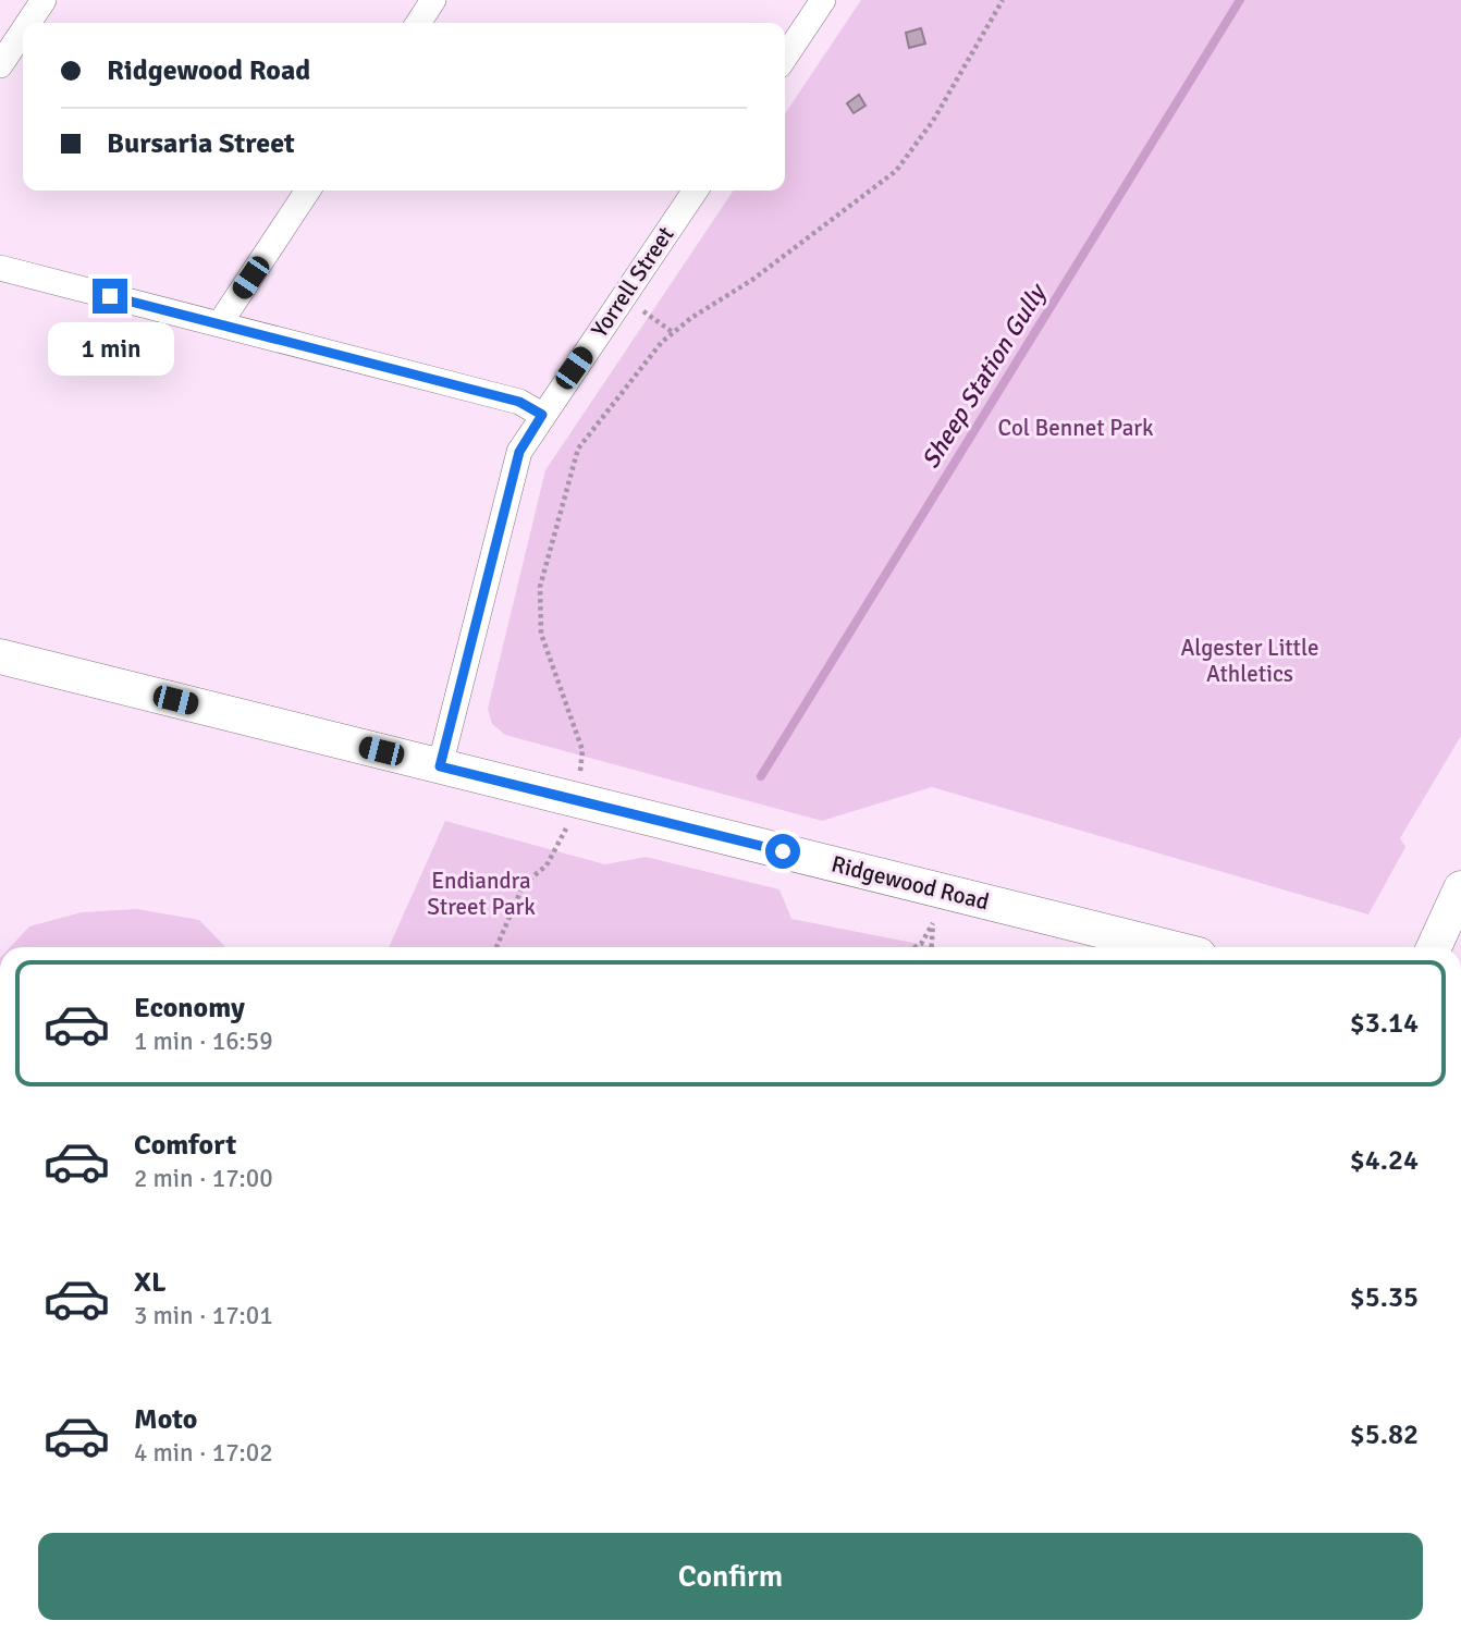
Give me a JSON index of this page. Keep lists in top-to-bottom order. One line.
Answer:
{"streets":{"main road":["Ridgewood Road"],"street":["Yorrell Street"]},"crossings":[["Yorrell Street","Ridgewood Road"]],"water":["Sheep Station Gully"],"parks":["Col Bennet Park","Algester Little Athletics","Endiandra Street Park"],"page":{"banner":["Ridgewood Road","Bursaria Street"],"bubble":"1 min","list":[{"name":"Economy","note":"1 min · 16:59","value":"$3.14"},{"name":"Comfort","note":"2 min · 17:00","value":"$4.24"},{"name":"XL","note":"3 min · 17:01","value":"$5.35"},{"name":"Moto","note":"4 min · 17:02","value":"$5.82"}],"buttons":"Confirm"}}
